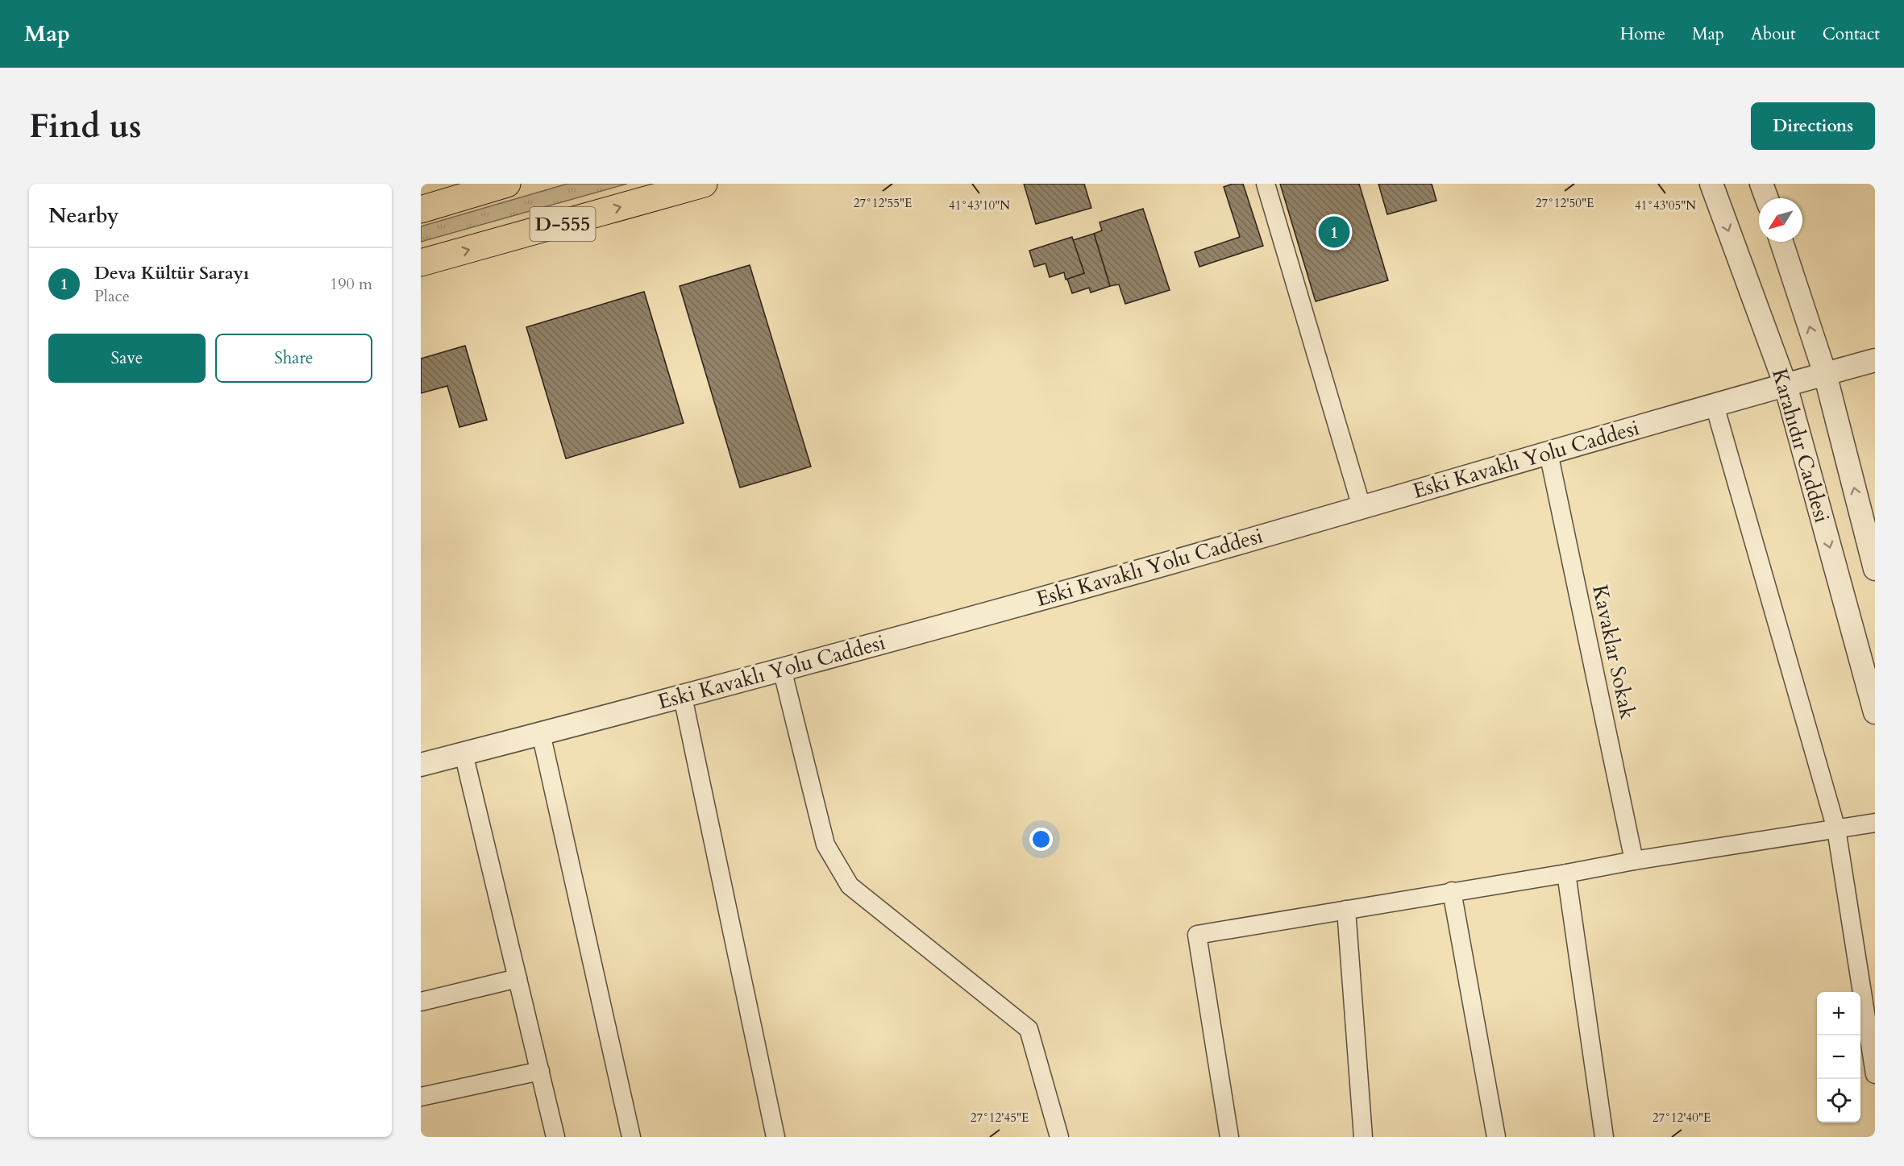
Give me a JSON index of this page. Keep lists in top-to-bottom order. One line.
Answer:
{"streets":{"highway":["D-555"],"street":["Karahıdır Caddesi","Eski Kavaklı Yolu Caddesi","Kavaklar Sokak"]},"crossings":[["Karahıdır Caddesi","Eski Kavaklı Yolu Caddesi"],["Eski Kavaklı Yolu Caddesi","Kavaklar Sokak"]],"north":"bottom left","page":{"header":"Map","nav":["Home","Map","About","Contact"],"buttons":["Directions",["Save","Share"]],"title":"Find us","heading":"Nearby","pins":"1","list":[{"mark":"1","name":"Deva Kültür Sarayı","note":"Place","value":"190 m"}],"map_buttons":["+","−"]},"coordinates":["27°12'55\"E","27°12'50\"E","41°43'10\"N","41°43'05\"N","27°12'45\"E","27°12'40\"E"]}
